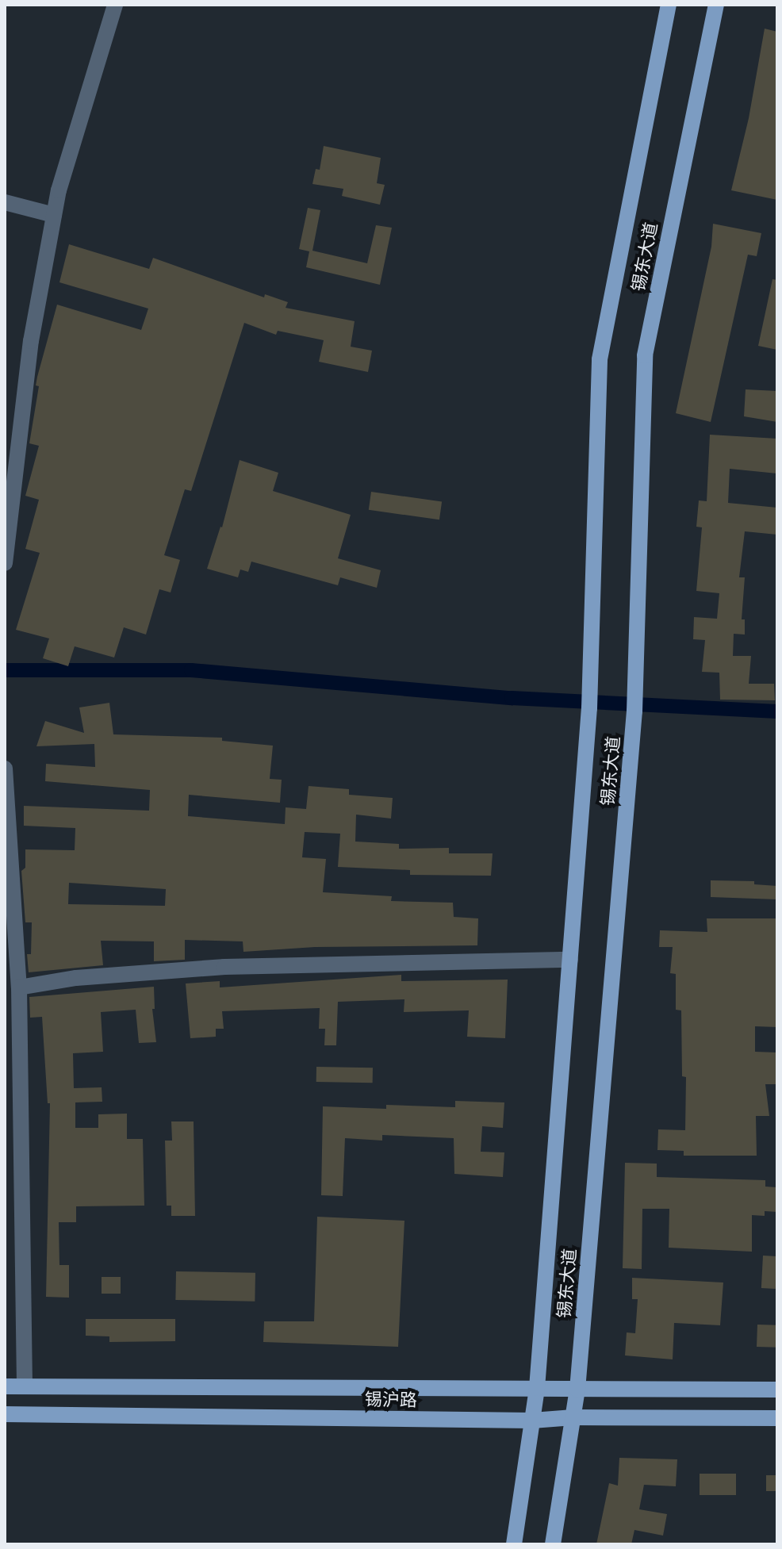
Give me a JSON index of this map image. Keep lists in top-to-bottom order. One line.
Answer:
{"streets":{"main road":["锡东大道","锡沪路"]},"crossings":[["锡东大道","锡沪路"]]}
